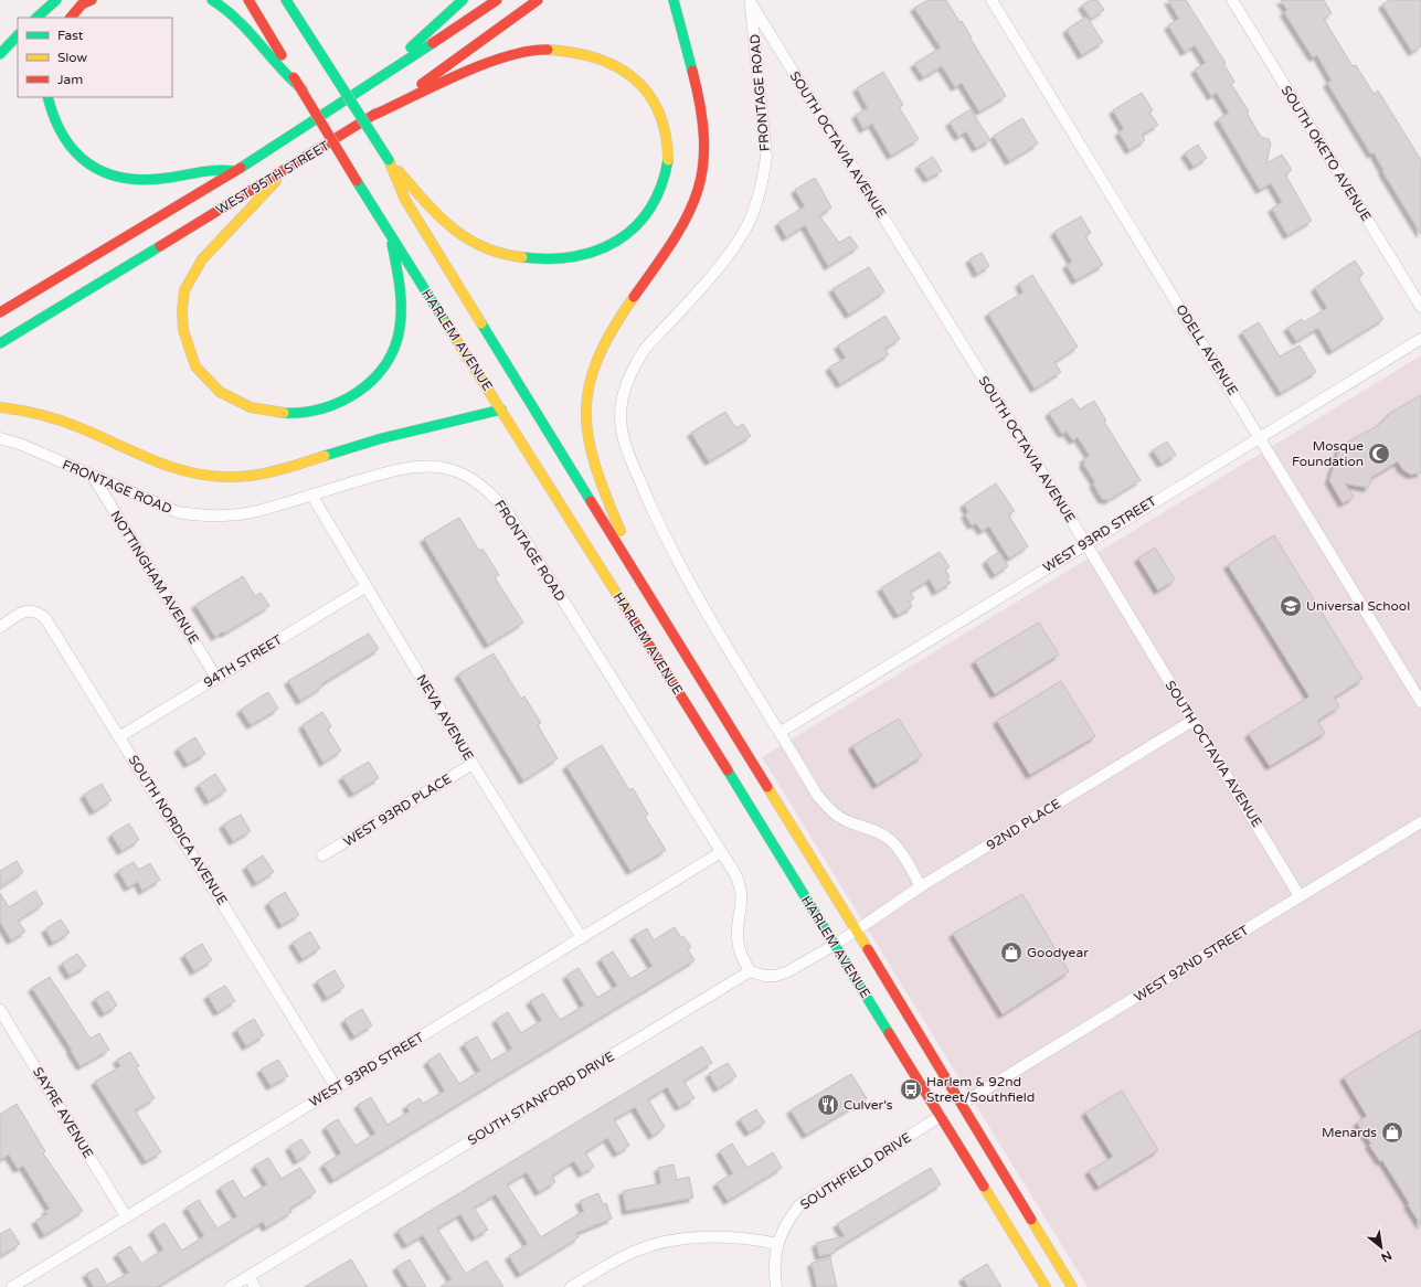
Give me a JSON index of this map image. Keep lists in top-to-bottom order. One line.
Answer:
{"streets":{"main road":["WEST 95TH STREET","HARLEM AVENUE"],"street":["FRONTAGE ROAD","SOUTH OCTAVIA AVENUE","SOUTH OKETO AVENUE","ODELL AVENUE","WEST 93RD STREET","NOTTINGHAM AVENUE","94TH STREET","NEVA AVENUE","WEST 93RD PLACE","92ND PLACE","SOUTH NORDICA AVENUE","WEST 92ND STREET","SOUTH STANFORD DRIVE","SAYRE AVENUE","SOUTHFIELD DRIVE"]},"crossings":[["FRONTAGE ROAD","SOUTH OCTAVIA AVENUE"],["FRONTAGE ROAD","WEST 93RD STREET"],["FRONTAGE ROAD","NOTTINGHAM AVENUE"],["FRONTAGE ROAD","NEVA AVENUE"],["FRONTAGE ROAD","92ND PLACE"],["FRONTAGE ROAD","SOUTH STANFORD DRIVE"],["SOUTH OCTAVIA AVENUE","WEST 93RD STREET"],["SOUTH OCTAVIA AVENUE","92ND PLACE"],["SOUTH OCTAVIA AVENUE","WEST 92ND STREET"],["HARLEM AVENUE","92ND PLACE"],["HARLEM AVENUE","WEST 92ND STREET"],["HARLEM AVENUE","SOUTHFIELD DRIVE"],["ODELL AVENUE","WEST 93RD STREET"],["WEST 93RD STREET","NEVA AVENUE"],["WEST 93RD STREET","SOUTH NORDICA AVENUE"],["WEST 93RD STREET","SAYRE AVENUE"],["NOTTINGHAM AVENUE","94TH STREET"],["94TH STREET","NEVA AVENUE"],["94TH STREET","SOUTH NORDICA AVENUE"],["NEVA AVENUE","WEST 93RD PLACE"]],"places":{"mosque":["Mosque Foundation"],"school or university":["Universal School"],"shop":["Goodyear","Menards"],"bus stop":["Harlem & 92nd Street/Southfield"],"restaurant":["Culver's"]},"legend":["Fast","Slow","Jam"],"north":"bottom right"}
